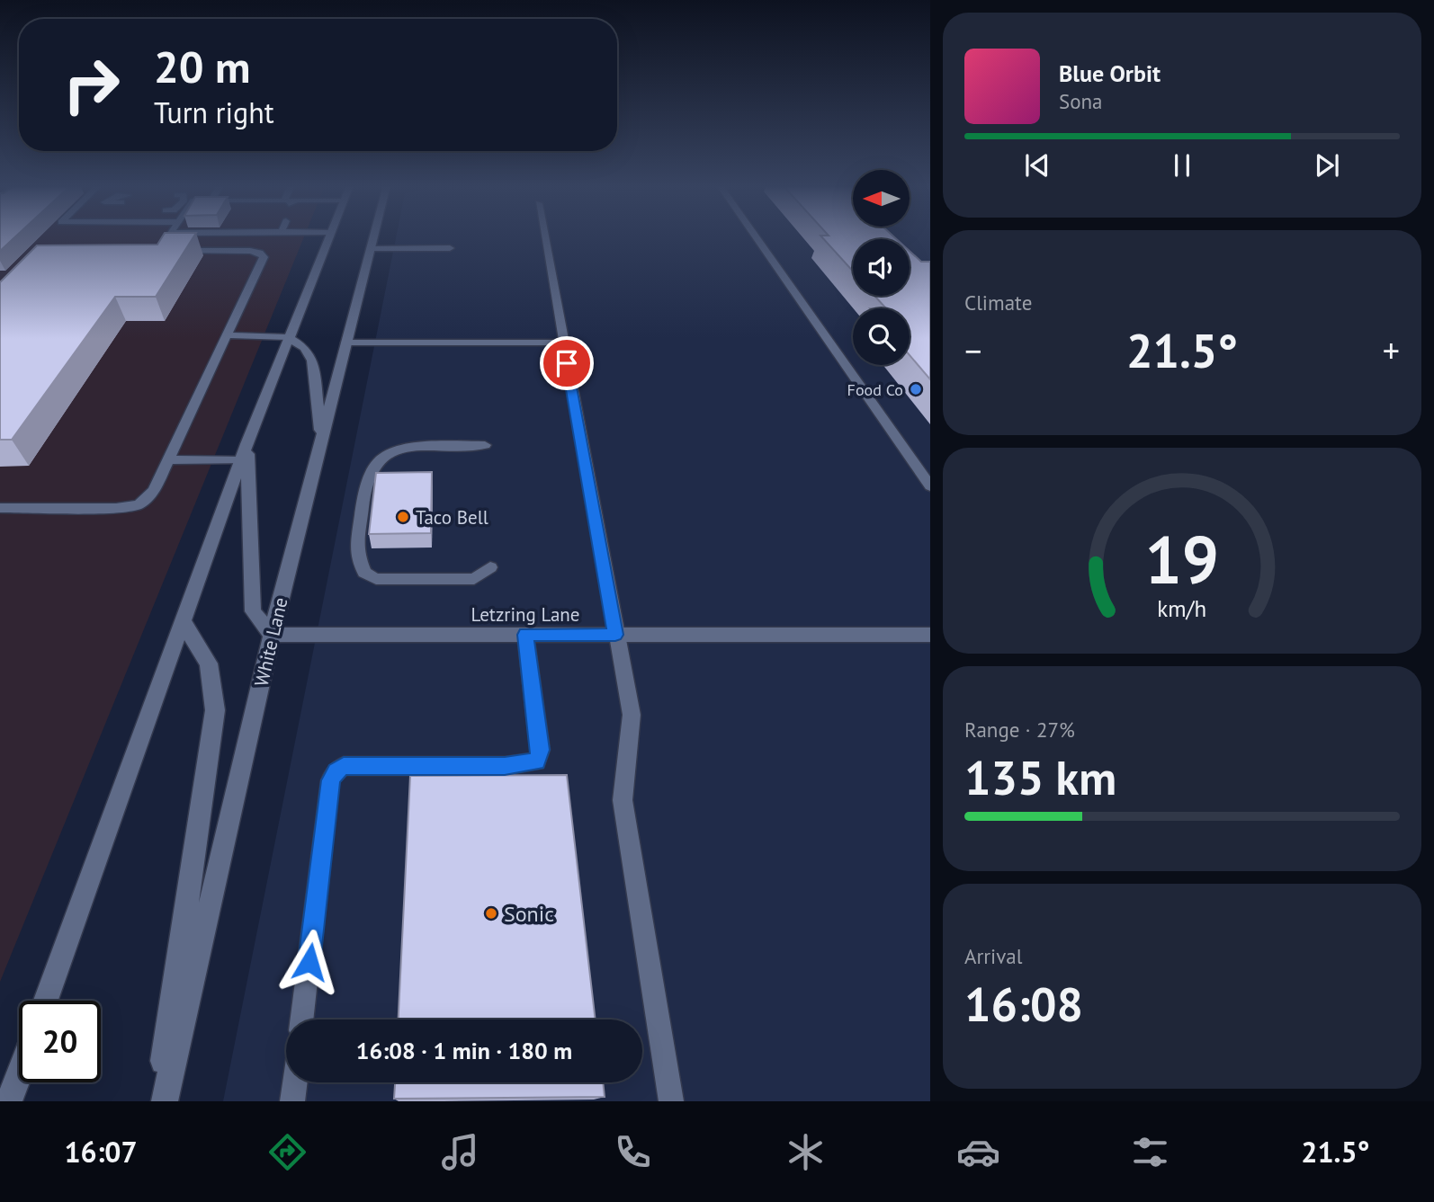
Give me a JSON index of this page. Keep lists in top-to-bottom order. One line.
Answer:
{"streets":{"main road":["Letzring Lane","White Lane"]},"crossings":[["Letzring Lane","White Lane"]],"places":["Food Co","Taco Bell","Sonic"],"north":"left","page":{"turn":["20 m","Turn right"],"song":["Blue Orbit","Sona"],"tile":["Climate",["Range · 27%","135 km"],["Arrival","16:08"]],"heat":["−","21.5°","+"],"limit":"20","trip":"16:08 · 1 min · 180 m","tabs":["16:07","21.5°"],"gauge":["19","km/h"]}}
